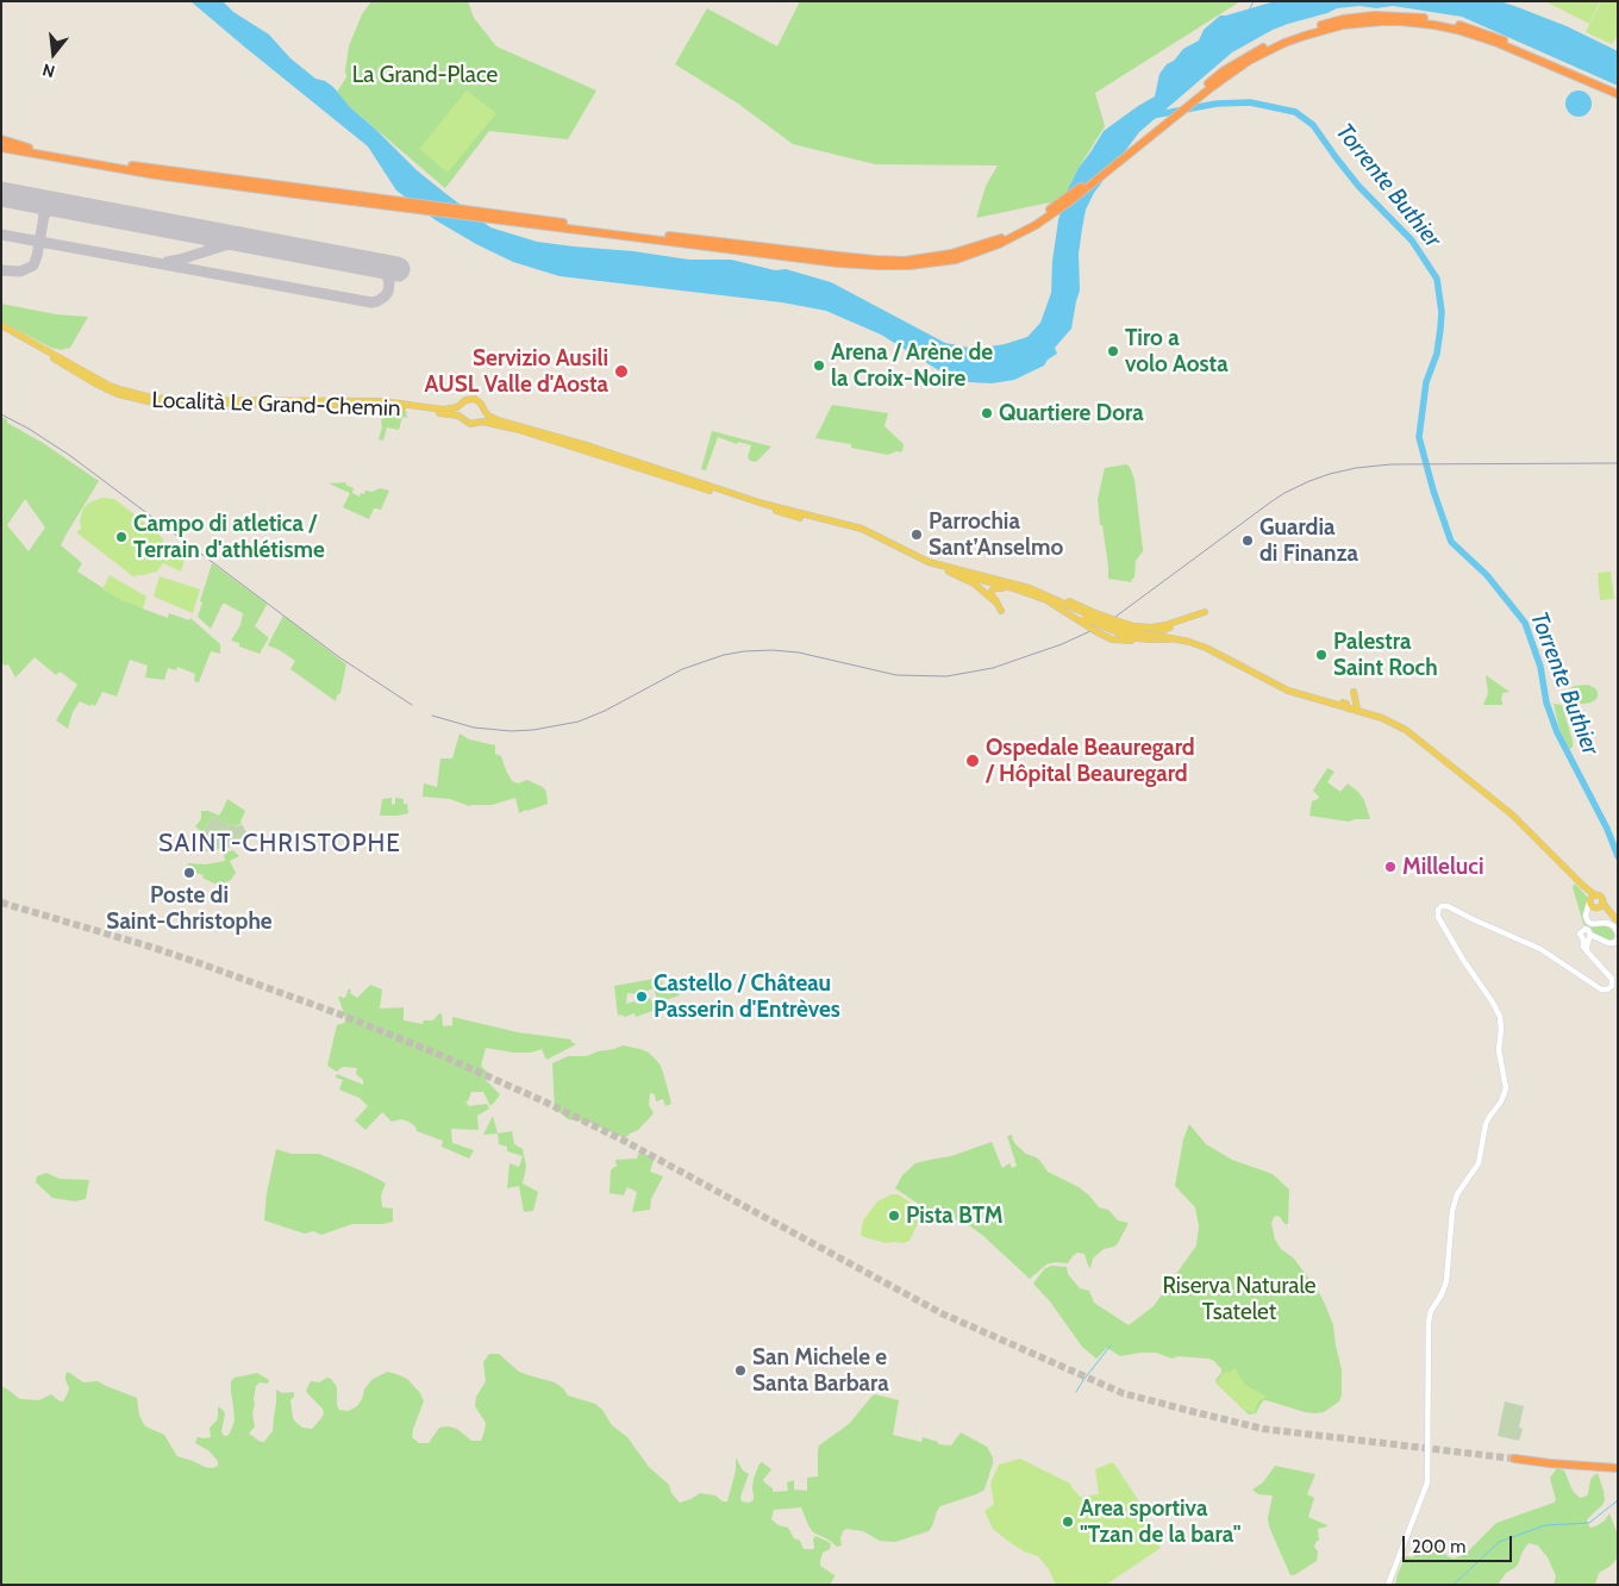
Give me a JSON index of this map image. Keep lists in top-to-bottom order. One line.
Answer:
{"streets":{"main road":["Località Le Grand-Chemin"]},"districts":["SAINT-CHRISTOPHE"],"water":["Torrente Buthier"],"parks":["La Grand-Place","Riserva Naturale Tsatelet"],"places":["Tiro a volo Aosta","Arena / Arène de la Croix-Noire","Servizio Ausili AUSL Valle d'Aosta","Quartiere Dora","Parrochia Sant’Anselmo","Campo di atletica / Terrain d'athlétisme","Guardia di Finanza","Palestra Saint Roch","Ospedale Beauregard / Hôpital Beauregard","Milleluci","Poste di Saint-Christophe","Castello / Château Passerin d'Entrèves","Pista BTM","San Michele e Santa Barbara","Area sportiva \"Tzan de la bara\""],"scale_bar":"200 m","north":"bottom"}
